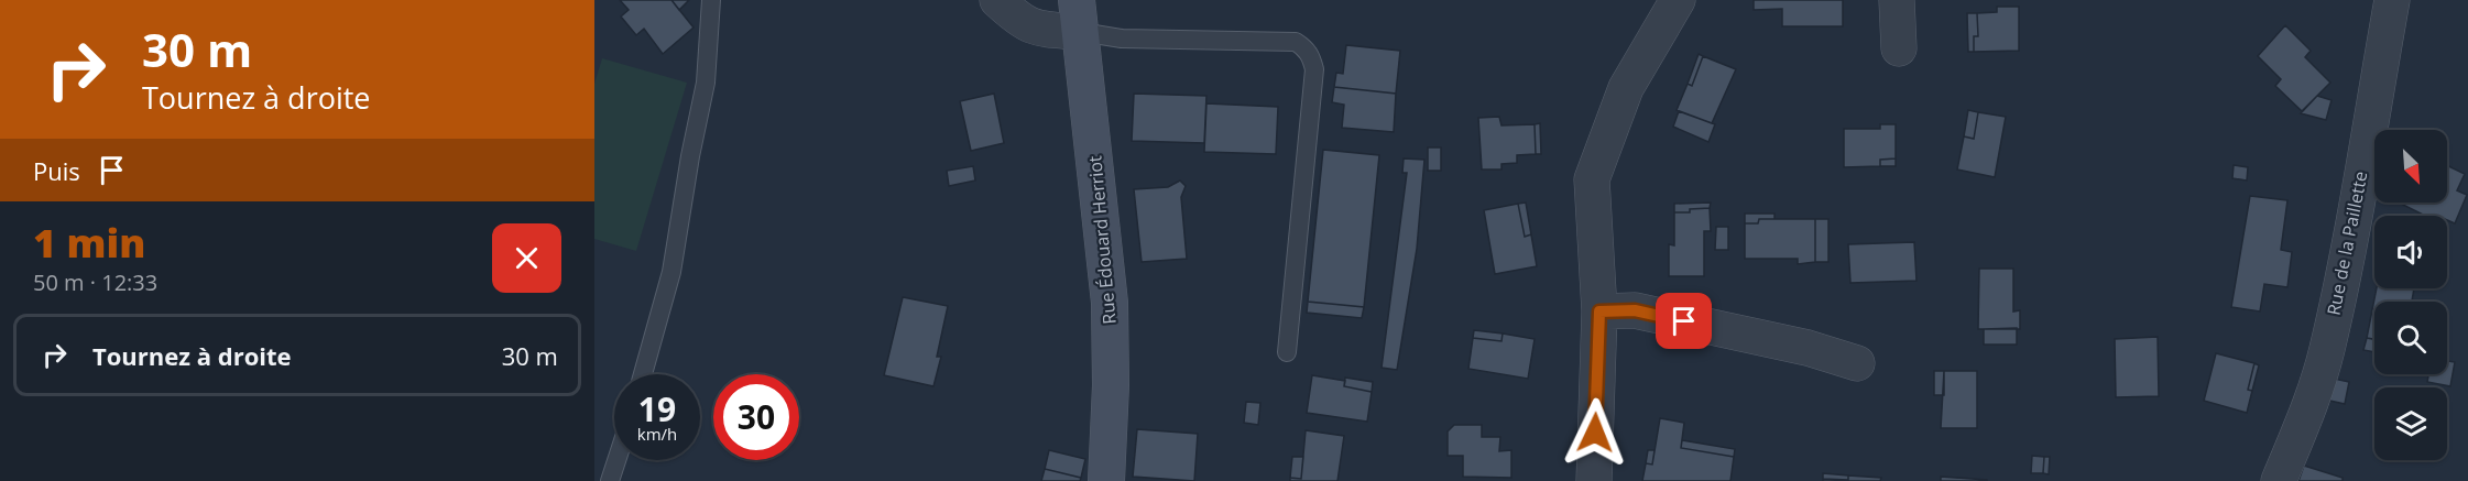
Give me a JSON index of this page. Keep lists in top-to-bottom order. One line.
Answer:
{"streets":{"street":["Rue Édouard Herriot","Rue de la Paillette"]},"north":"bottom right","page":{"turn":["30 m","Tournez à droite"],"then":"Puis","heading":["1 min","50 m · 12:33"],"list":[{"name":"Tournez à droite","value":"30 m"}],"speed":"19 km/h","limit":"30"}}
